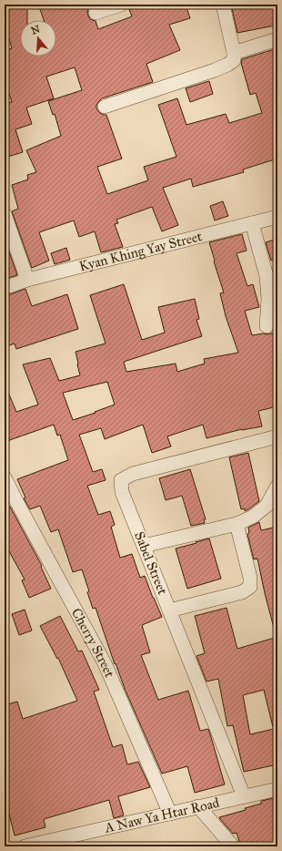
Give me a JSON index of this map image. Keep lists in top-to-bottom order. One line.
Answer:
{"streets":{"street":["Kyan Khing Yay Street","Sabel Street","Cherry Street","A Naw Ya Htar Road"]},"crossings":[["Sabel Street","A Naw Ya Htar Road"],["Cherry Street","A Naw Ya Htar Road"]],"north":"top"}
